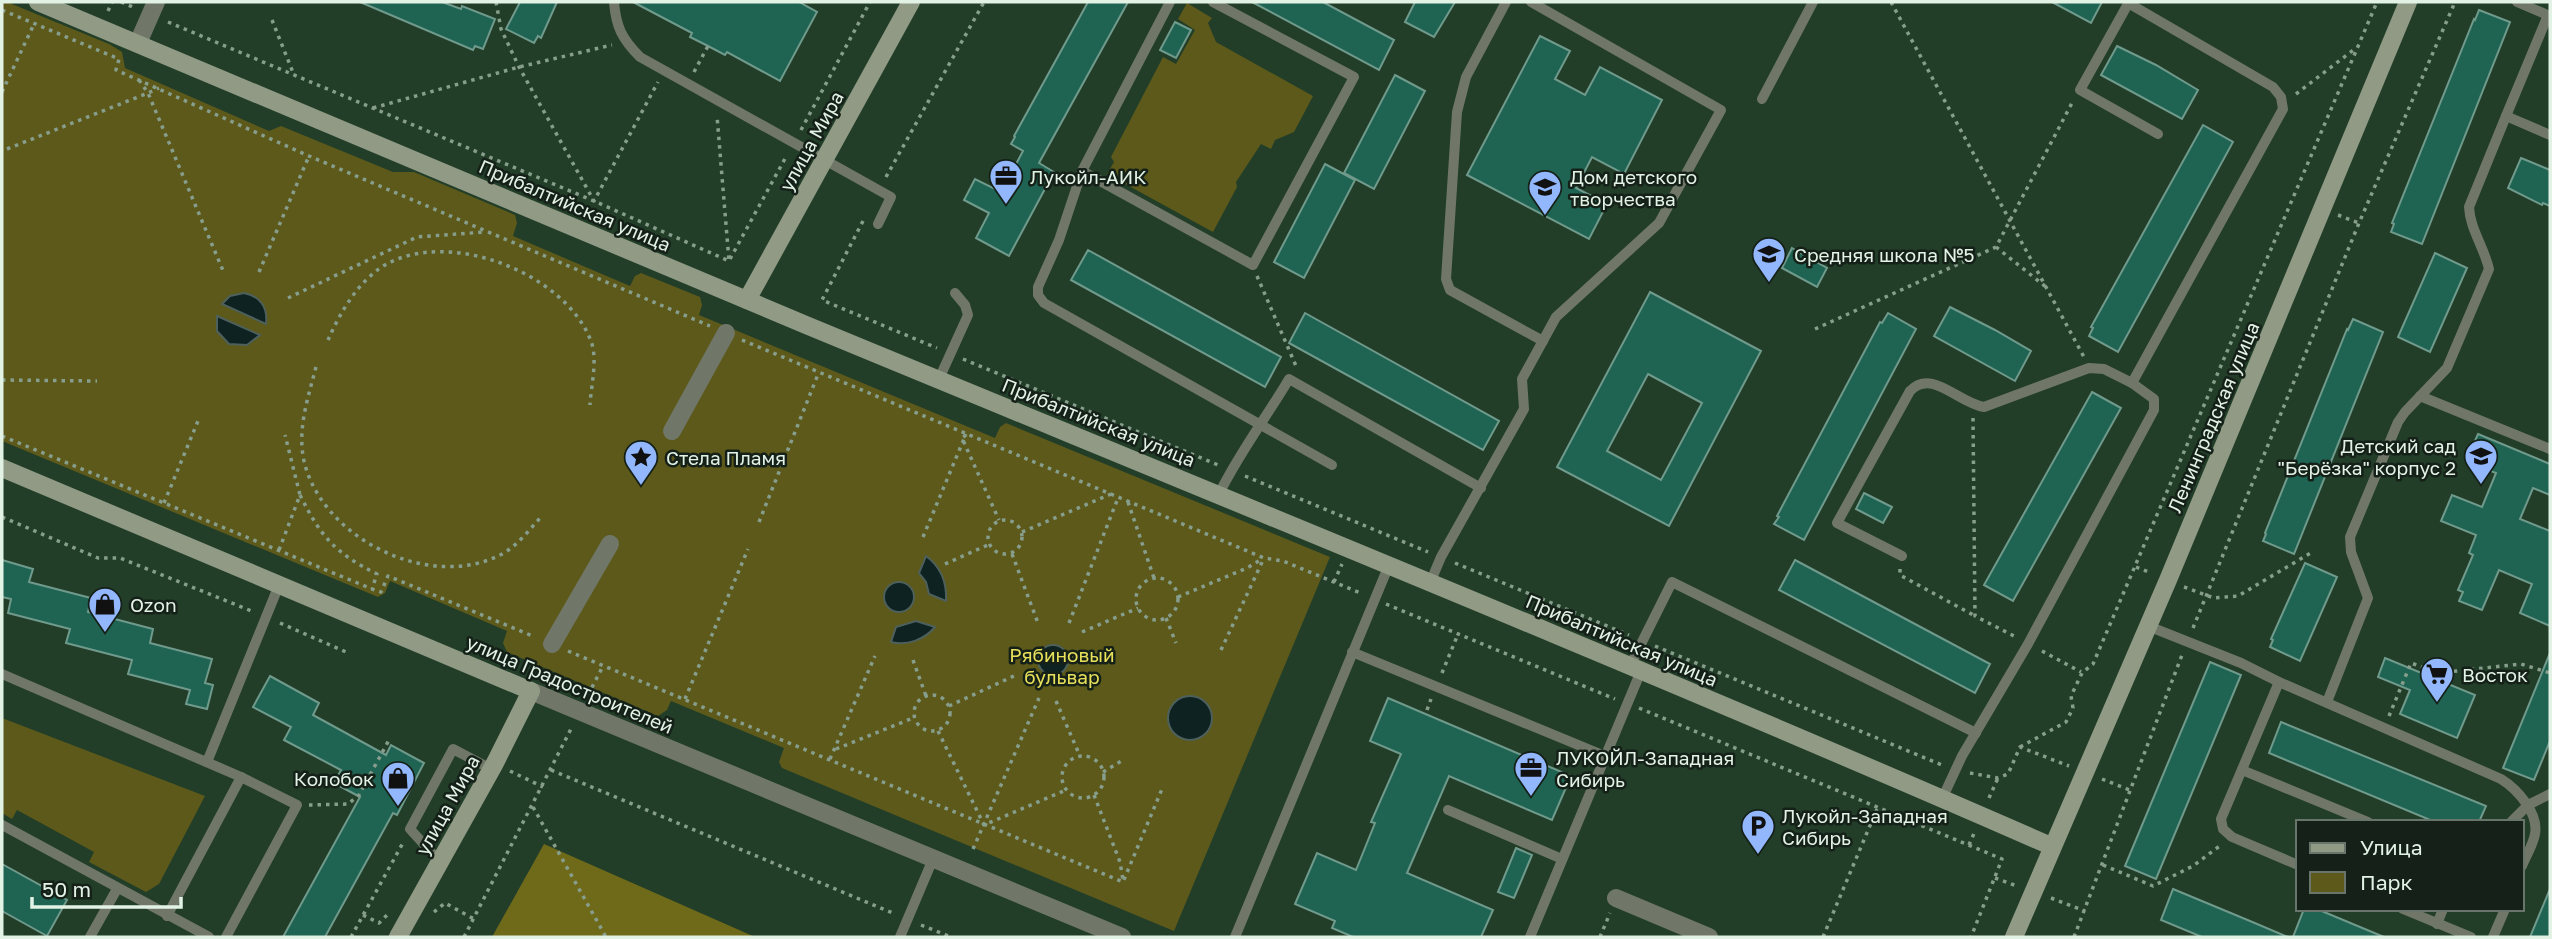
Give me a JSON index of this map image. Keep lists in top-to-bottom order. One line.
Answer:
{"streets":{"street":["улица Мира","Прибалтийская улица","Ленинградская улица","улица Градостроителей"]},"crossings":[["улица Мира","Прибалтийская улица"],["улица Мира","улица Градостроителей"],["Прибалтийская улица","Ленинградская улица"]],"parks":["Рябиновый бульвар"],"places":{"office":["Лукойл-АИК","ЛУКОЙЛ-Западная Сибирь"],"school or university":["Дом детского творчества","Средняя школа №5","Детский сад \"Берёзка\" корпус 2"],"place":["Стела Пламя"],"shop":["Ozon","Колобок"],"supermarket":["Восток"],"parking":["Лукойл-Западная Сибирь"]},"legend":["Улица","Парк"],"scale_bar":"50 m"}
